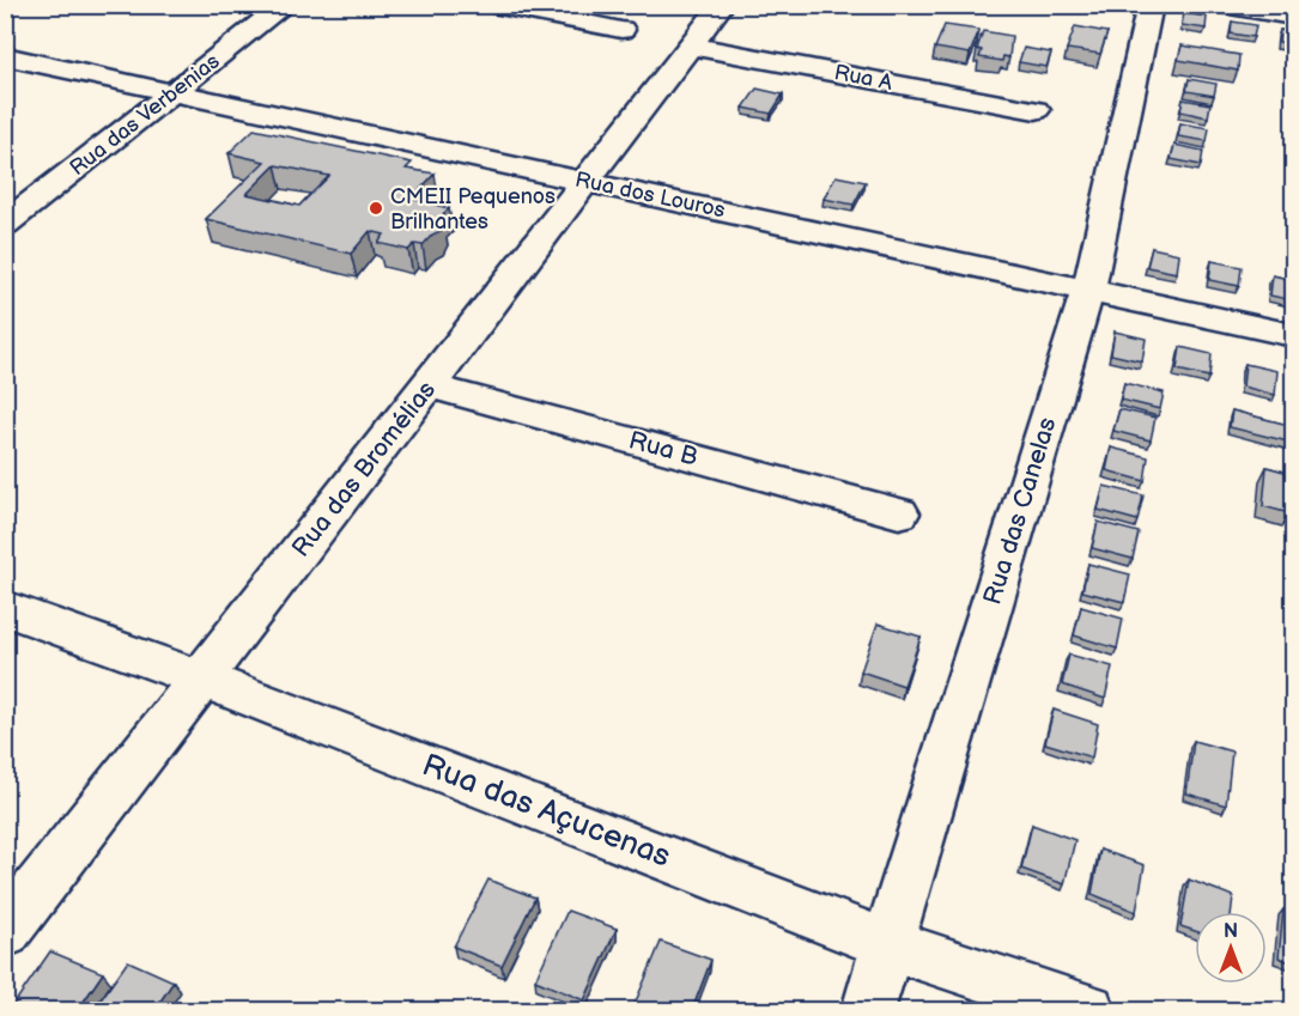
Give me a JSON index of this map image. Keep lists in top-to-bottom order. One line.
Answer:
{"streets":{"street":["Rua A","Rua das Verbenias","Rua dos Louros","Rua B","Rua das Bromélias","Rua das Canelas","Rua das Açucenas"]},"crossings":[["Rua A","Rua das Bromélias"],["Rua das Verbenias","Rua dos Louros"],["Rua dos Louros","Rua das Bromélias"],["Rua dos Louros","Rua das Canelas"],["Rua B","Rua das Bromélias"],["Rua das Bromélias","Rua das Açucenas"],["Rua das Canelas","Rua das Açucenas"]],"places":["CMEII Pequenos Brilhantes"],"north":"top"}
